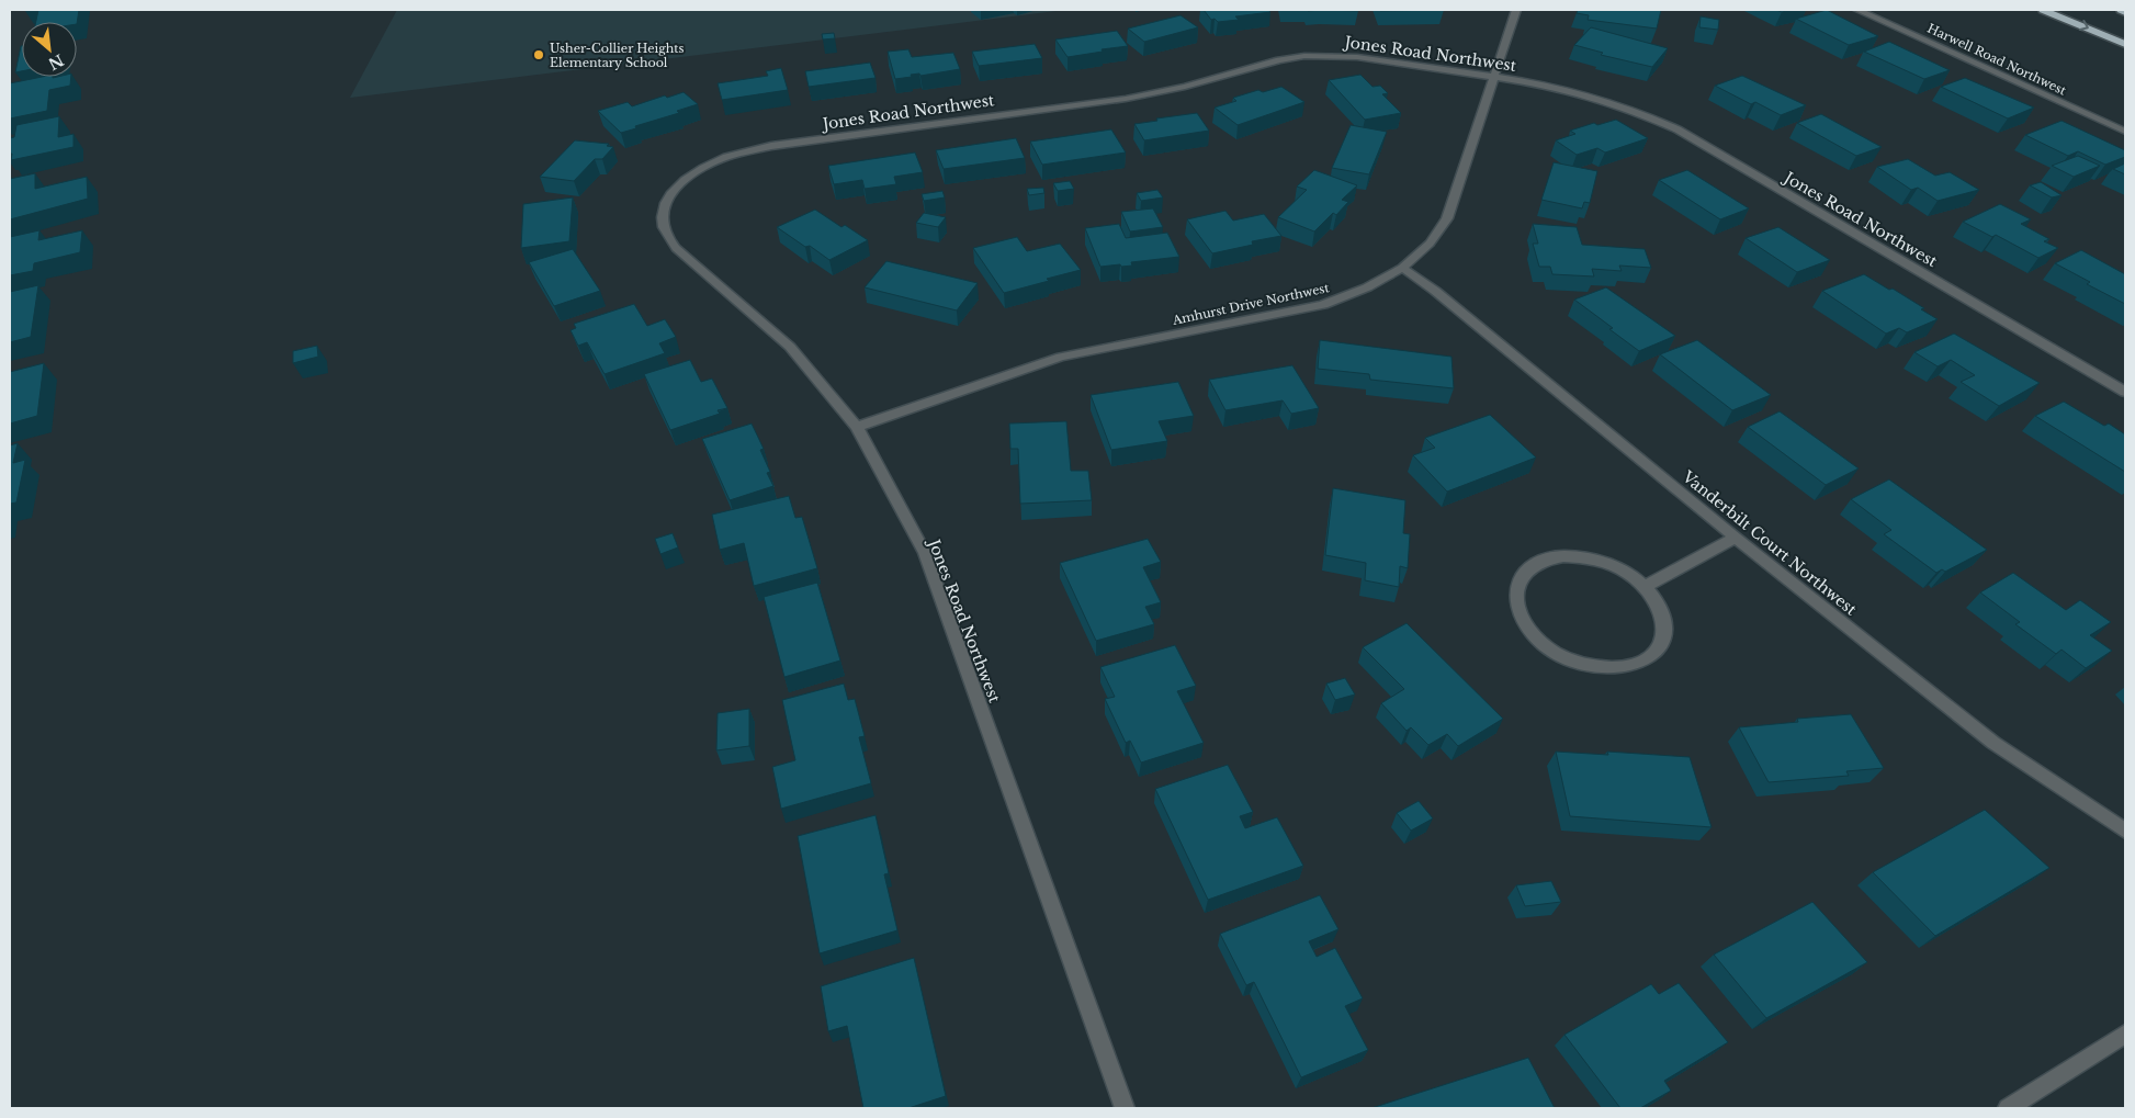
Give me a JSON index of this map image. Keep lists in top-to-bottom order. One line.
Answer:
{"streets":{"street":["Jones Road Northwest","Harwell Road Northwest","Amhurst Drive Northwest","Vanderbilt Court Northwest"]},"crossings":[["Jones Road Northwest","Amhurst Drive Northwest"],["Amhurst Drive Northwest","Vanderbilt Court Northwest"]],"places":["Usher-Collier Heights Elementary School"],"north":"bottom right"}
